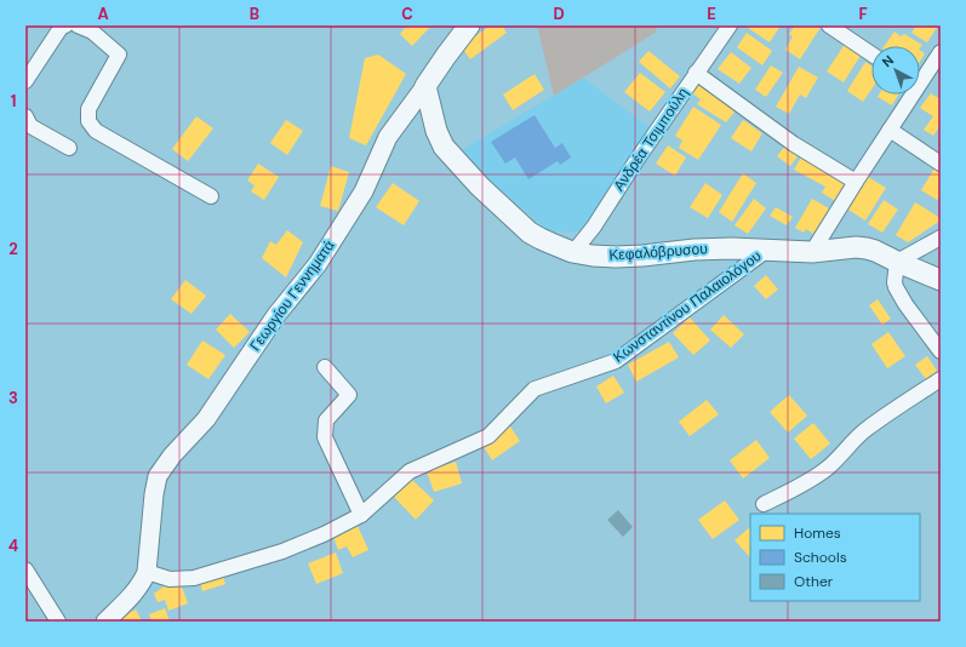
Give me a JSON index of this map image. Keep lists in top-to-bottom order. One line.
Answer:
{"streets":{"main road":["Κεφαλόβρυσου","Γεωργίου Γεννηματά"],"street":["Ανδρέα Τσιμπούλη","Κωνσταντίνου Παλαιολόγου"]},"crossings":[["Ανδρέα Τσιμπούλη","Κεφαλόβρυσου"],["Κεφαλόβρυσου","Γεωργίου Γεννηματά"],["Κεφαλόβρυσου","Κωνσταντίνου Παλαιολόγου"],["Γεωργίου Γεννηματά","Κωνσταντίνου Παλαιολόγου"]],"legend":["Homes","Schools","Other"],"north":"top left","grid":{"columns":["A","B","C","D","E","F"],"rows":["1","2","3","4"]}}
